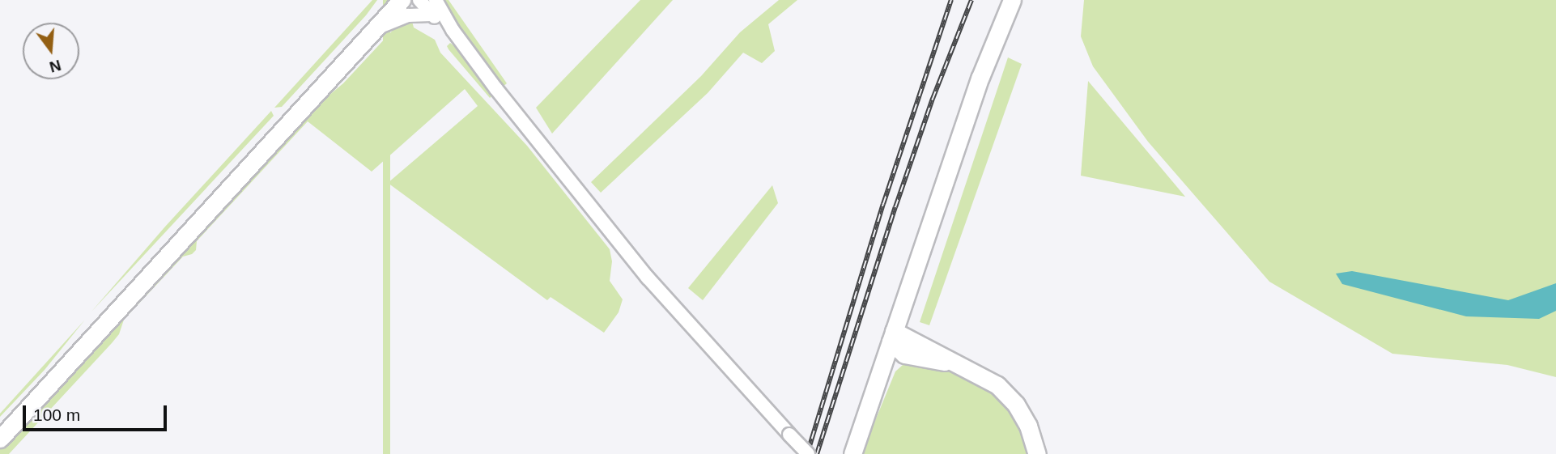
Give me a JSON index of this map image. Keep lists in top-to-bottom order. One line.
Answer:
{"scale_bar":"100 m","north":"bottom"}
